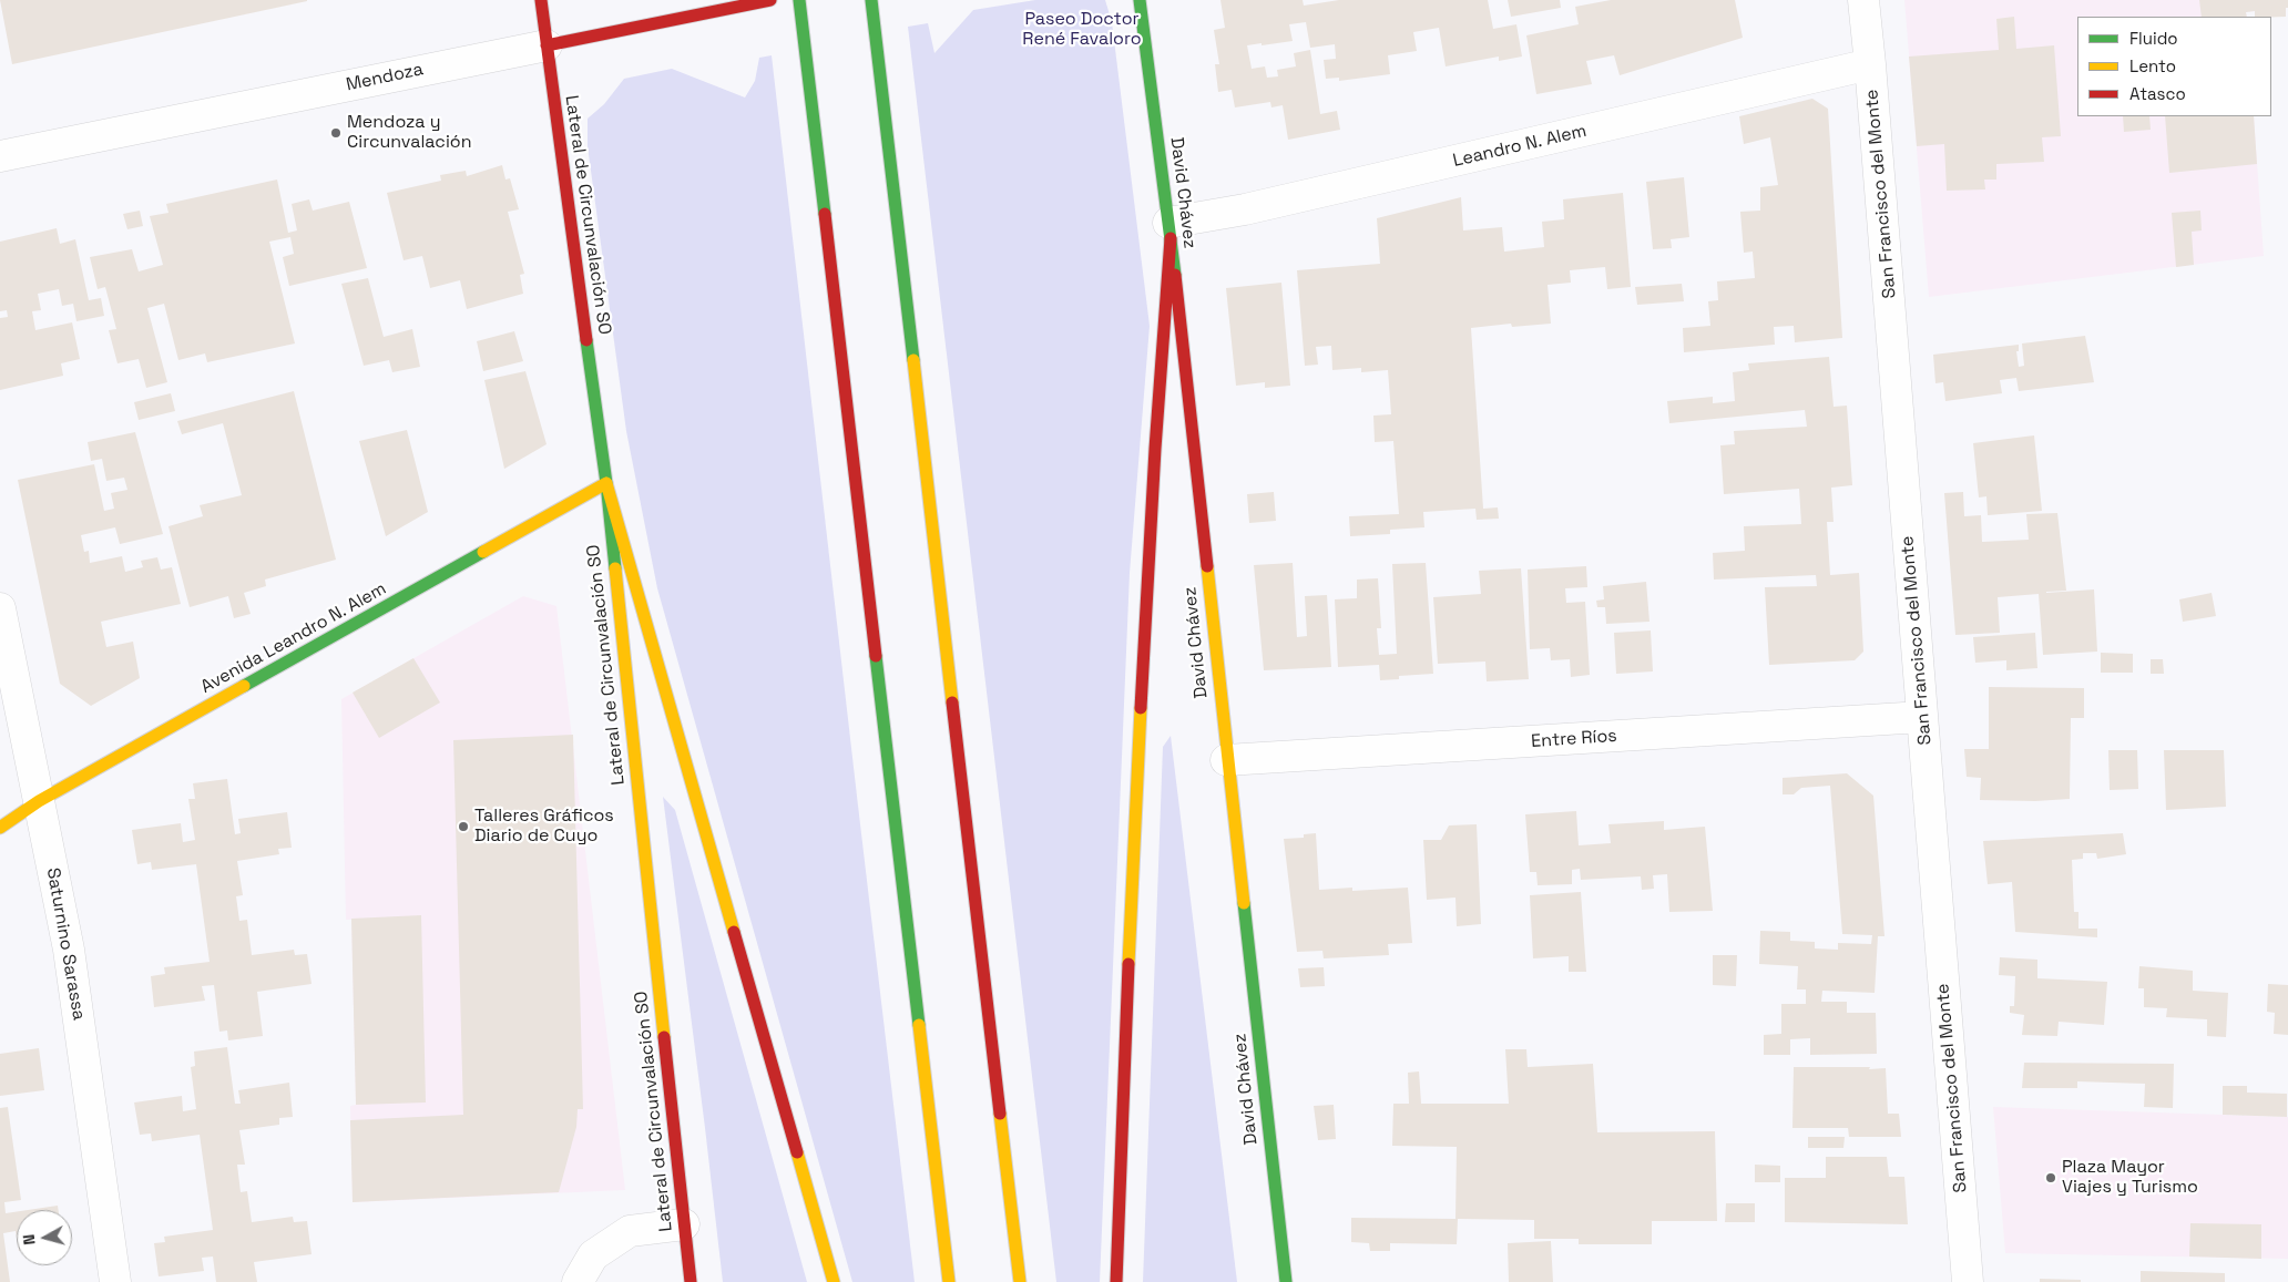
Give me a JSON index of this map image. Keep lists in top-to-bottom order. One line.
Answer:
{"streets":{"main road":["Mendoza","David Chávez","Lateral de Circunvalación SO","Avenida Leandro N. Alem"],"street":["Leandro N. Alem","San Francisco del Monte","Entre Ríos","Saturnino Sarassa"]},"crossings":[["Mendoza","Lateral de Circunvalación SO"],["Leandro N. Alem","David Chávez"],["Leandro N. Alem","San Francisco del Monte"],["David Chávez","Entre Ríos"],["San Francisco del Monte","Entre Ríos"],["Lateral de Circunvalación SO","Avenida Leandro N. Alem"],["Avenida Leandro N. Alem","Saturnino Sarassa"]],"parks":["Paseo Doctor René Favaloro"],"places":["Mendoza y Circunvalación","Talleres Gráficos Diario de Cuyo","Plaza Mayor Viajes y Turismo"],"legend":["Fluido","Lento","Atasco"],"north":"left"}
